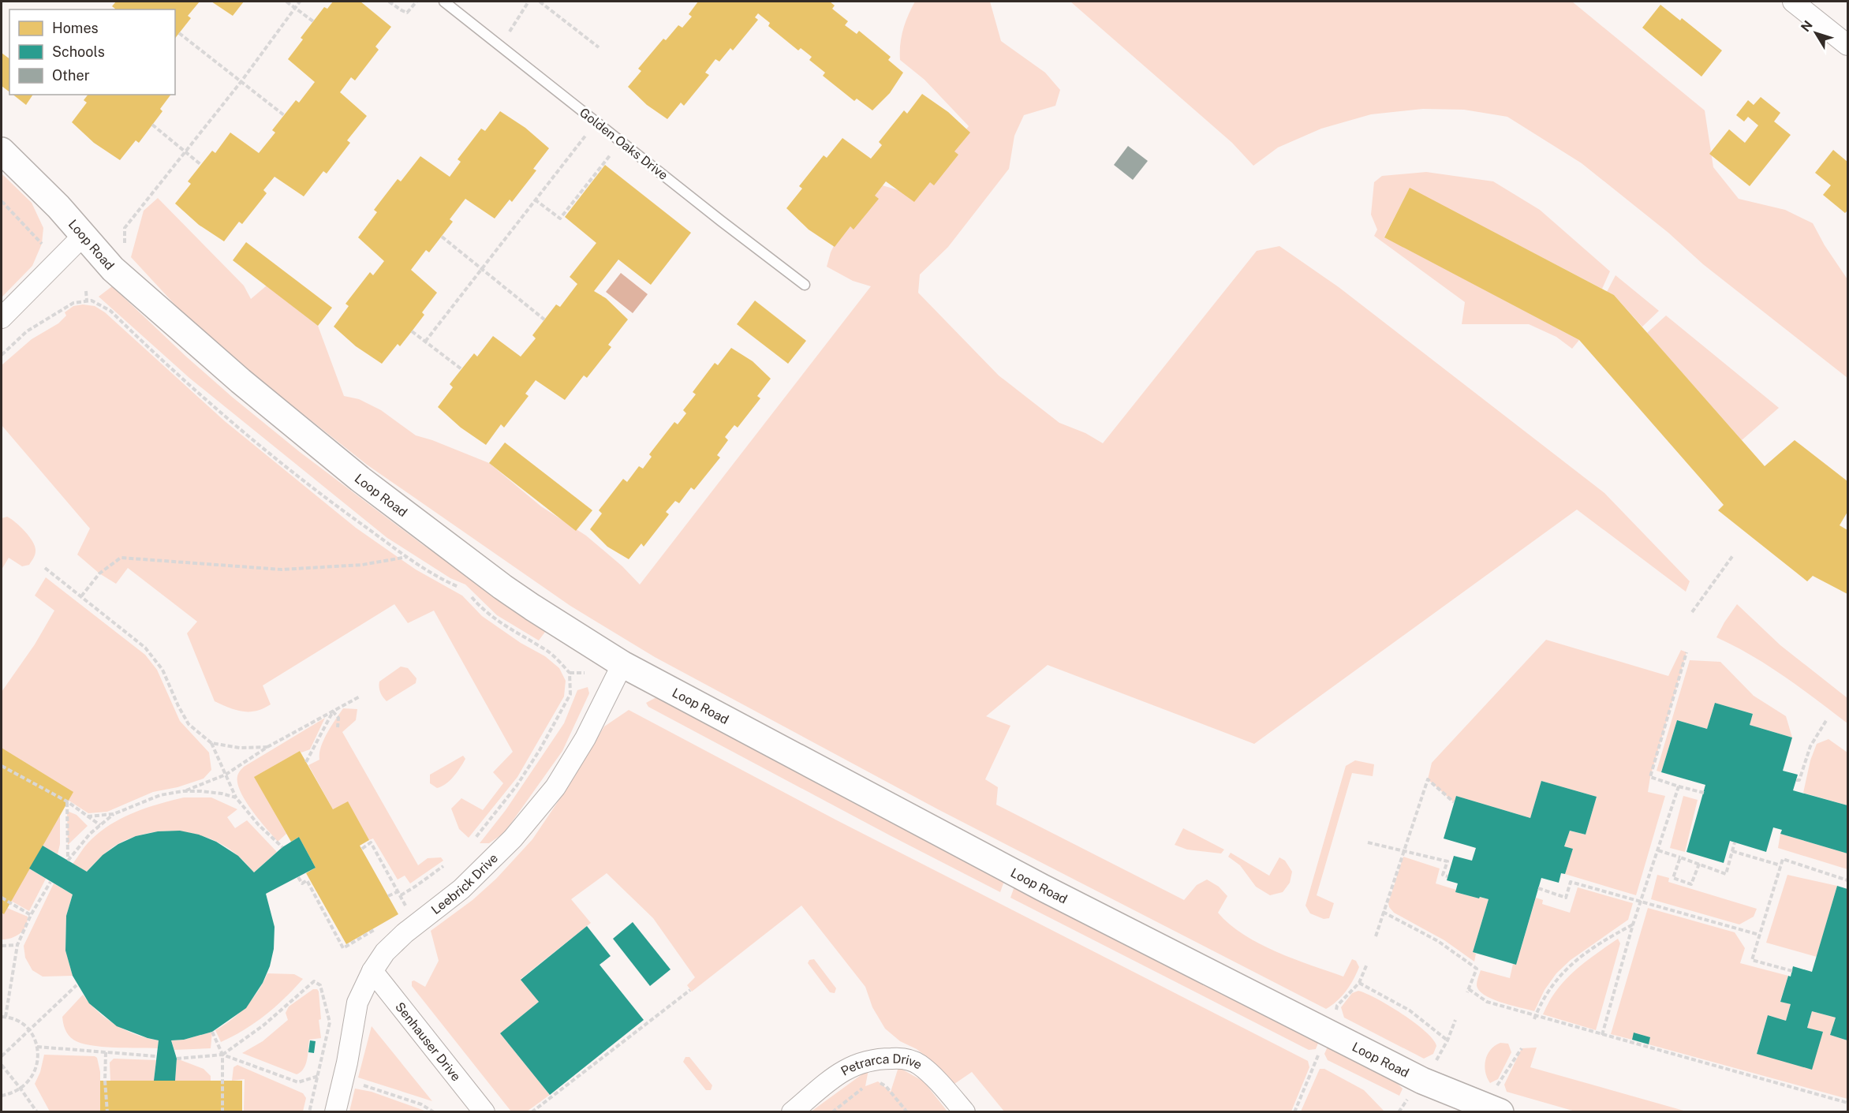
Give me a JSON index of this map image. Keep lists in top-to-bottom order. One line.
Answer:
{"streets":{"street":["Loop Road","Leebrick Drive","Senhauser Drive","Petrarca Drive"],"lane":["Golden Oaks Drive"]},"crossings":[["Loop Road","Leebrick Drive"],["Leebrick Drive","Senhauser Drive"]],"legend":["Homes","Schools","Other"],"north":"top left"}
